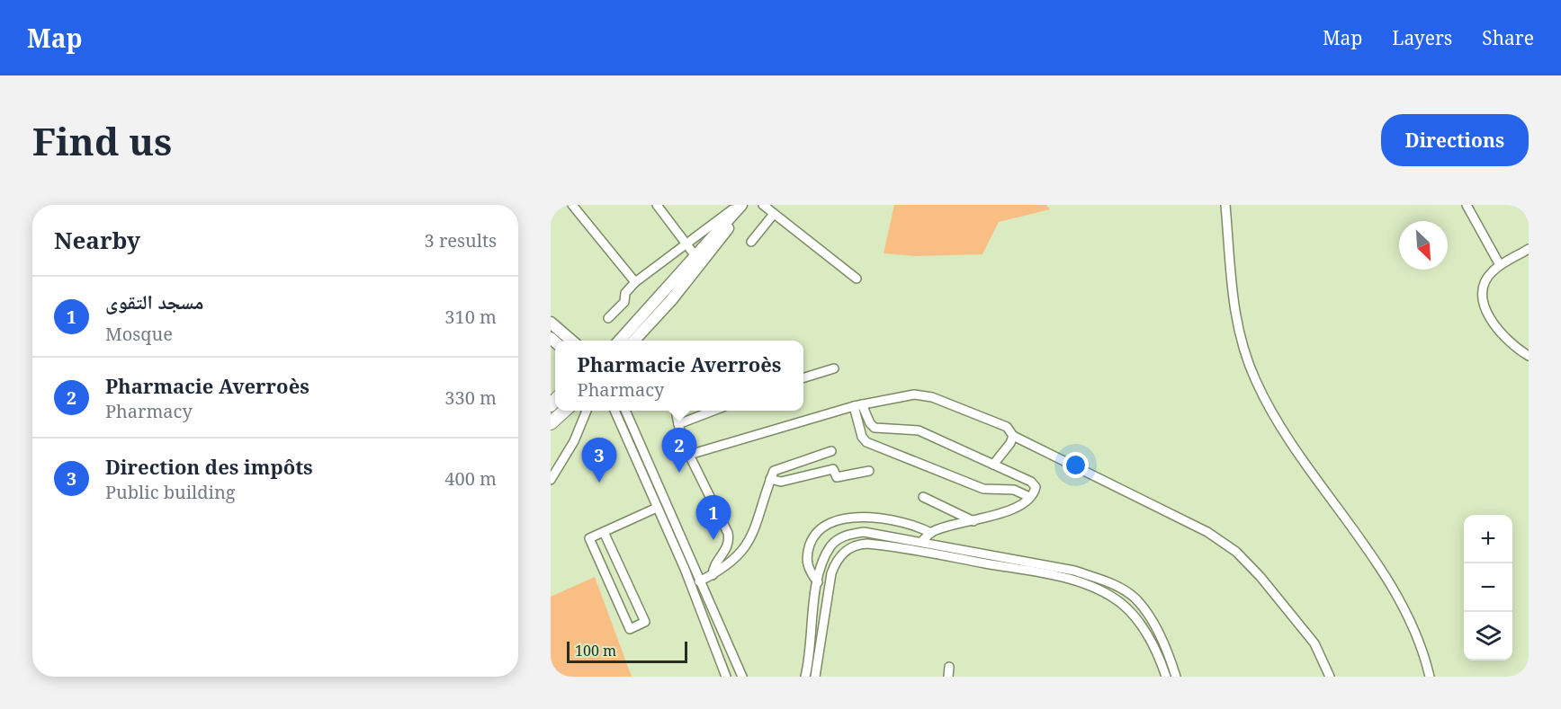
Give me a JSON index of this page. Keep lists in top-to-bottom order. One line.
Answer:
{"scale_bar":"100 m","north":"bottom right","page":{"header":"Map","nav":["Map","Layers","Share"],"buttons":"Directions","title":"Find us","heading":["Nearby","3 results"],"list":[{"mark":"1","name":"مسجد التقوى","note":"Mosque","value":"310 m"},{"mark":"2","name":"Pharmacie Averroès","note":"Pharmacy","value":"330 m"},{"mark":"3","name":"Direction des impôts","note":"Public building","value":"400 m"}],"popup":["Pharmacie Averroès","Pharmacy"],"pins":["2","3","1"],"map_buttons":["+","−"],"scale":"100 m"}}
